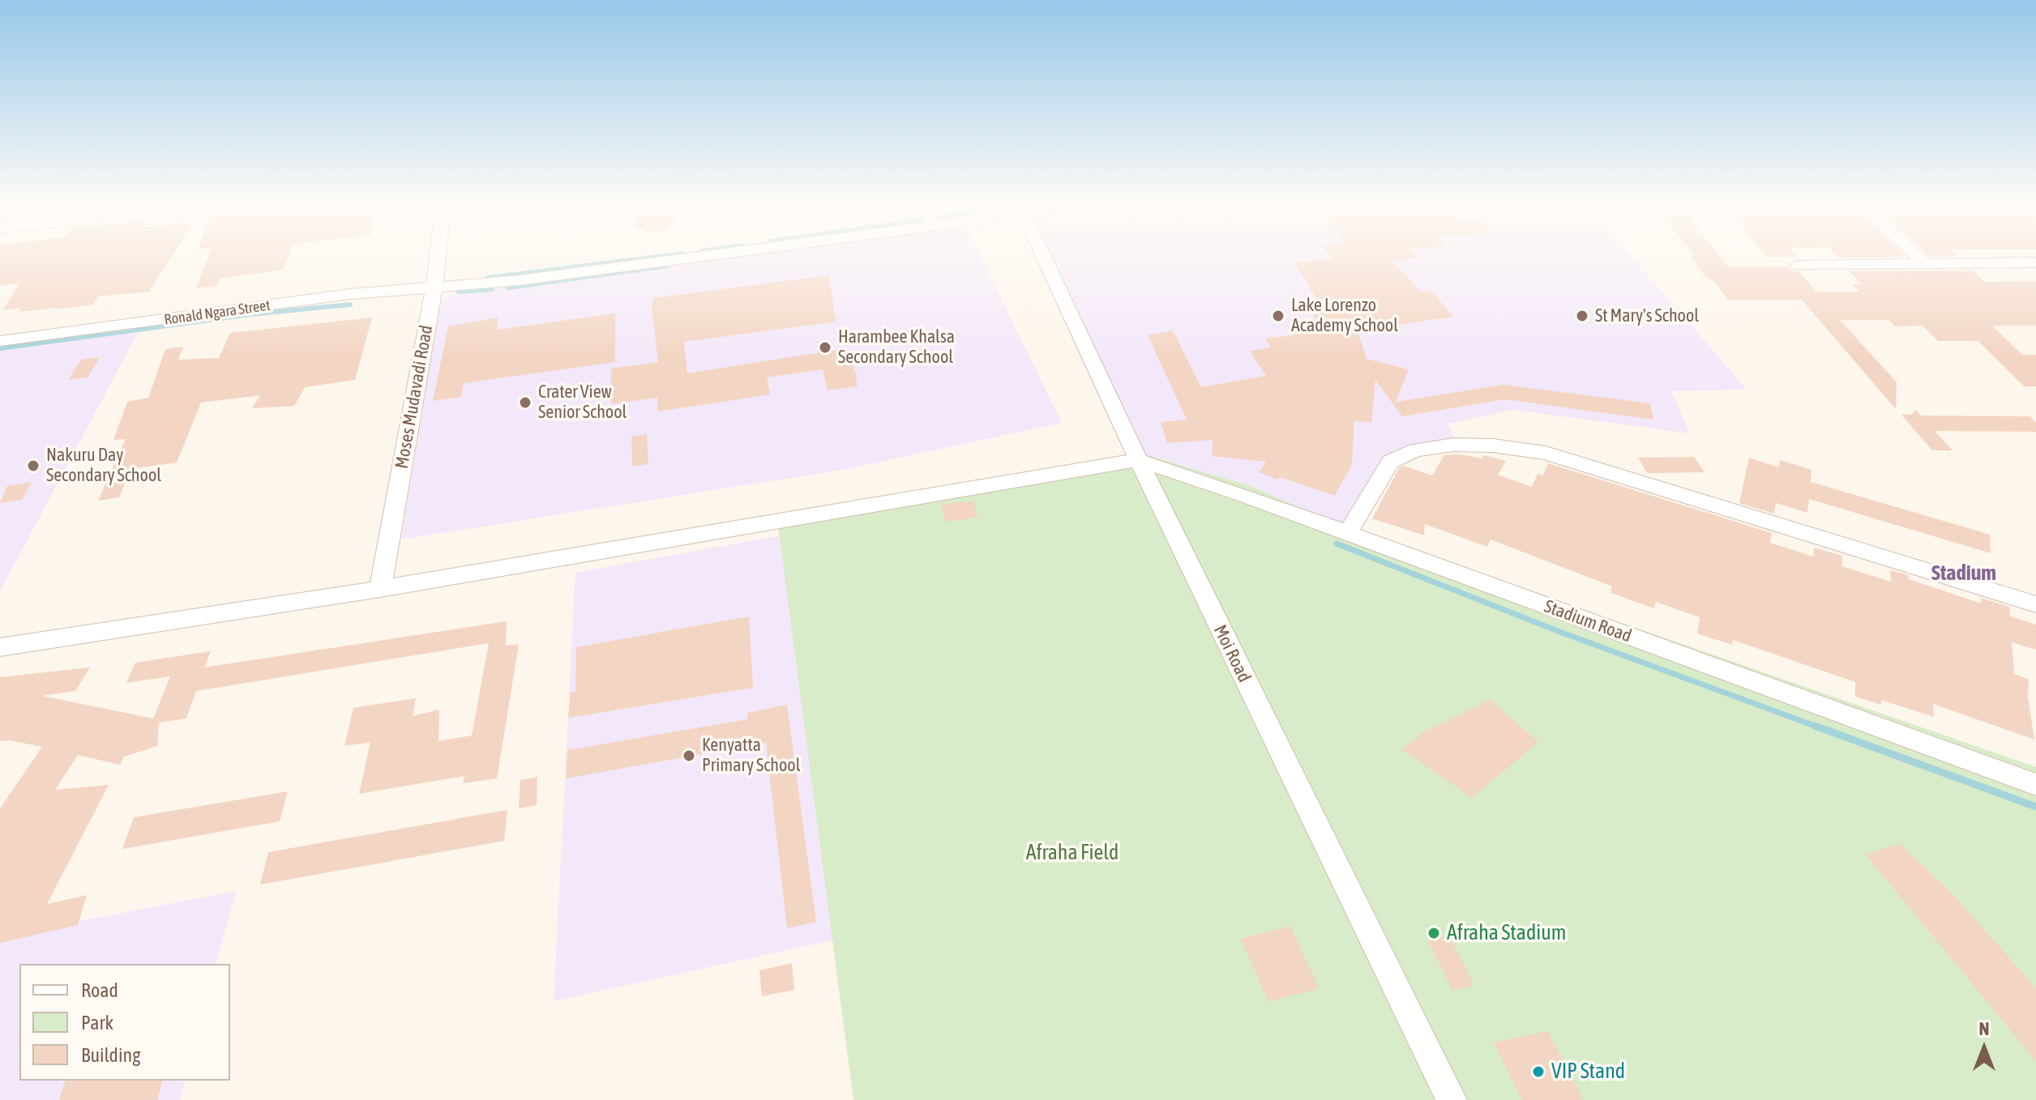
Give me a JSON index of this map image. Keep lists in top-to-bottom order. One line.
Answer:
{"streets":{"street":["Ronald Ngara Street","Moses Mudavadi Road","Stadium Road","Moi Road"]},"crossings":[["Ronald Ngara Street","Moses Mudavadi Road"],["Stadium Road","Moi Road"]],"districts":["Stadium"],"parks":["Afraha Field"],"places":["Lake Lorenzo Academy School","St Mary's School","Harambee Khalsa Secondary School","Crater View Senior School","Nakuru Day Secondary School","Kenyatta Primary School","Afraha Stadium","VIP Stand"],"legend":["Road","Park","Building"],"north":"top"}
